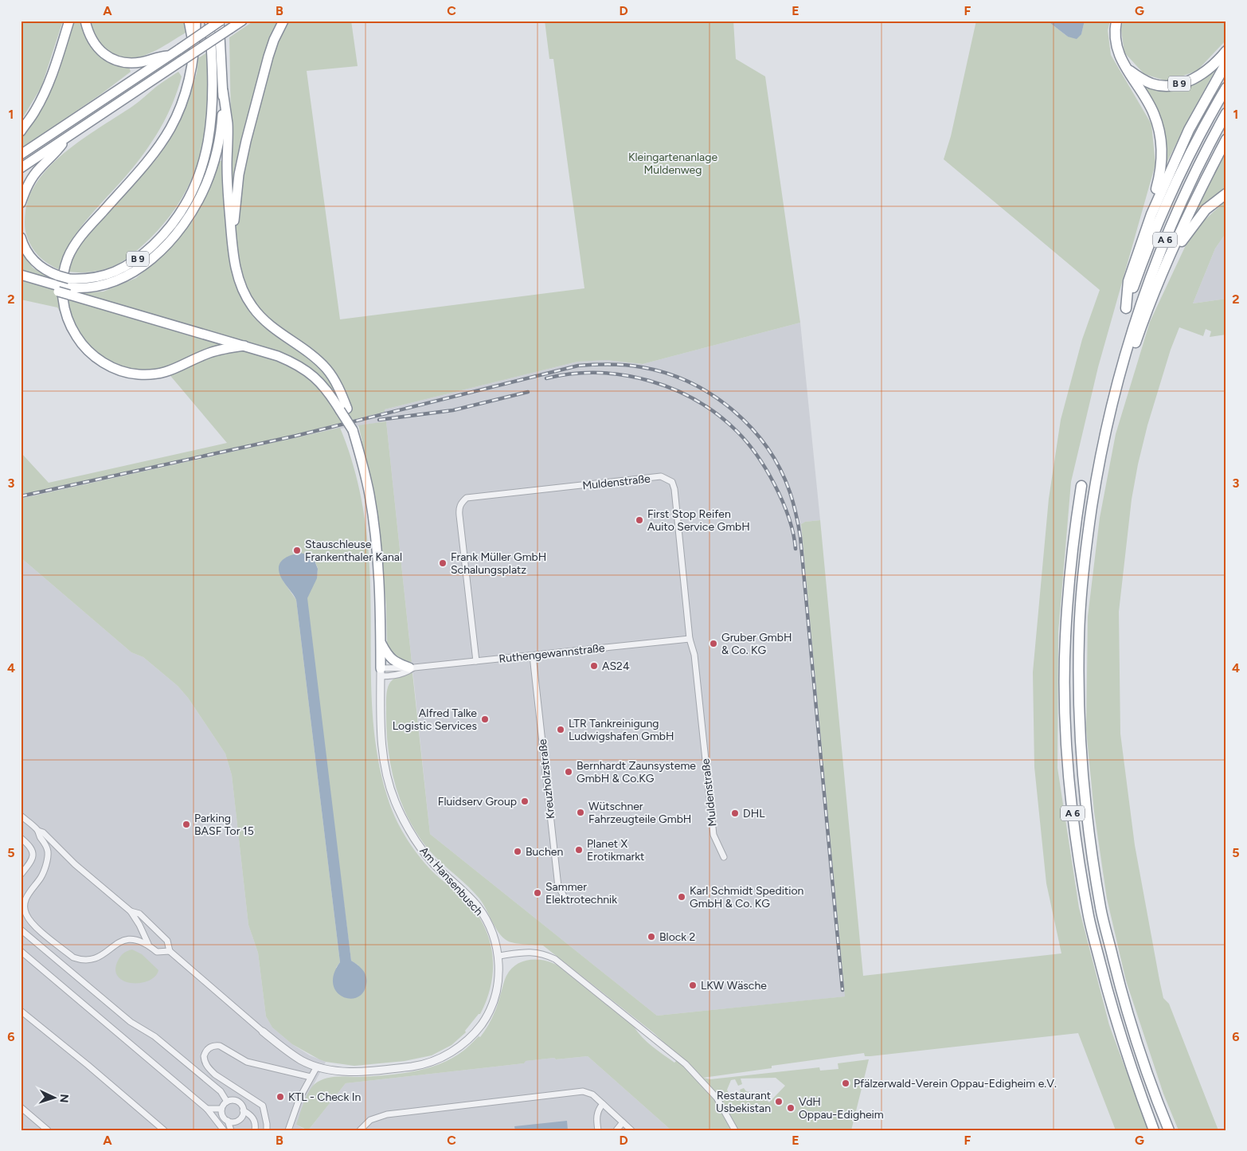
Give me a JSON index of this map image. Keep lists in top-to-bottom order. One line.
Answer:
{"streets":{"highway":["B 9","A 6"],"street":["Muldenstraße","Ruthengewannstraße","Kreuzholzstraße","Am Hansenbusch"]},"crossings":[["Muldenstraße","Ruthengewannstraße"],["Ruthengewannstraße","Kreuzholzstraße"],["Ruthengewannstraße","Am Hansenbusch"]],"parks":["Kleingartenanlage Muldenweg"],"places":["First Stop Reifen Auito Service GmbH","Stauschleuse Frankenthaler Kanal","Frank Müller GmbH Schalungsplatz","Gruber GmbH & Co. KG","AS24","Alfred Talke Logistic Services","LTR Tankreinigung Ludwigshafen GmbH","Bernhardt Zaunsysteme GmbH & Co.KG","Fluidserv Group","Wütschner Fahrzeugteile GmbH","DHL","Parking BASF Tor 15","Planet X Erotikmarkt","Buchen","Sammer Elektrotechnik","Karl Schmidt Spedition GmbH & Co. KG","Block 2","LKW Wäsche","Pfälzerwald-Verein Oppau-Edigheim e.V.","KTL - Check In","Restaurant Usbekistan","VdH Oppau-Edigheim"],"north":"right","grid":{"columns":["A","B","C","D","E","F","G"],"rows":["1","2","3","4","5","6"]}}
